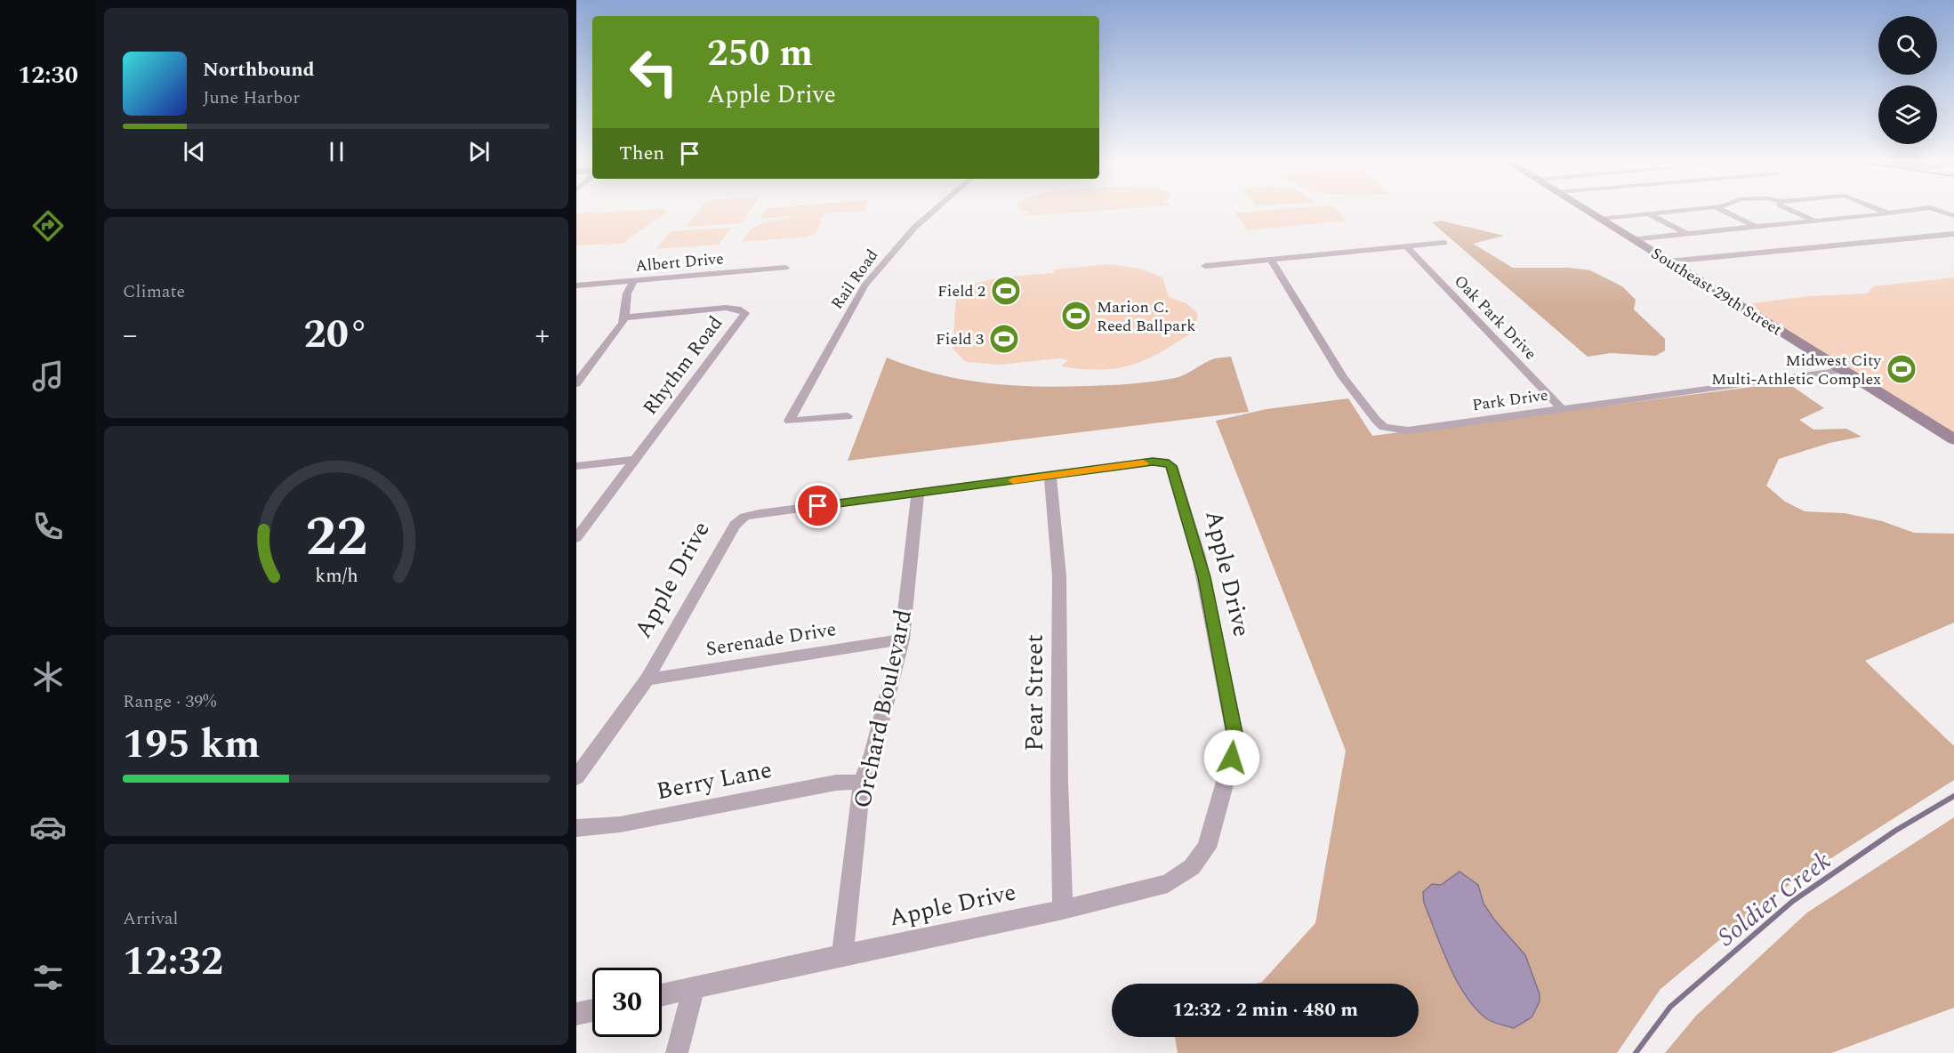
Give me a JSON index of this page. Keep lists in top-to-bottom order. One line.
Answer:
{"streets":{"main road":["Southeast 29th Street"],"street":["Albert Drive","Rail Road","Oak Park Drive","Rhythm Road","Park Drive","Apple Drive","Serenade Drive","Pear Street","Orchard Boulevard","Berry Lane"]},"crossings":[["Southeast 29th Street","Park Drive"],["Oak Park Drive","Park Drive"],["Apple Drive","Serenade Drive"],["Apple Drive","Pear Street"],["Apple Drive","Orchard Boulevard"],["Serenade Drive","Orchard Boulevard"],["Orchard Boulevard","Berry Lane"]],"water":["Soldier Creek"],"places":{"sports":["Field 2","Marion C. Reed Ballpark","Field 3","Midwest City Multi-Athletic Complex"]},"page":{"tabs":"12:30","turn":["250 m","Apple Drive"],"song":["Northbound","June Harbor"],"then":"Then","tile":["Climate",["Range · 39%","195 km"],["Arrival","12:32"]],"heat":["−","20°","+"],"limit":"30","trip":"12:32 · 2 min · 480 m","gauge":["22","km/h"]}}
